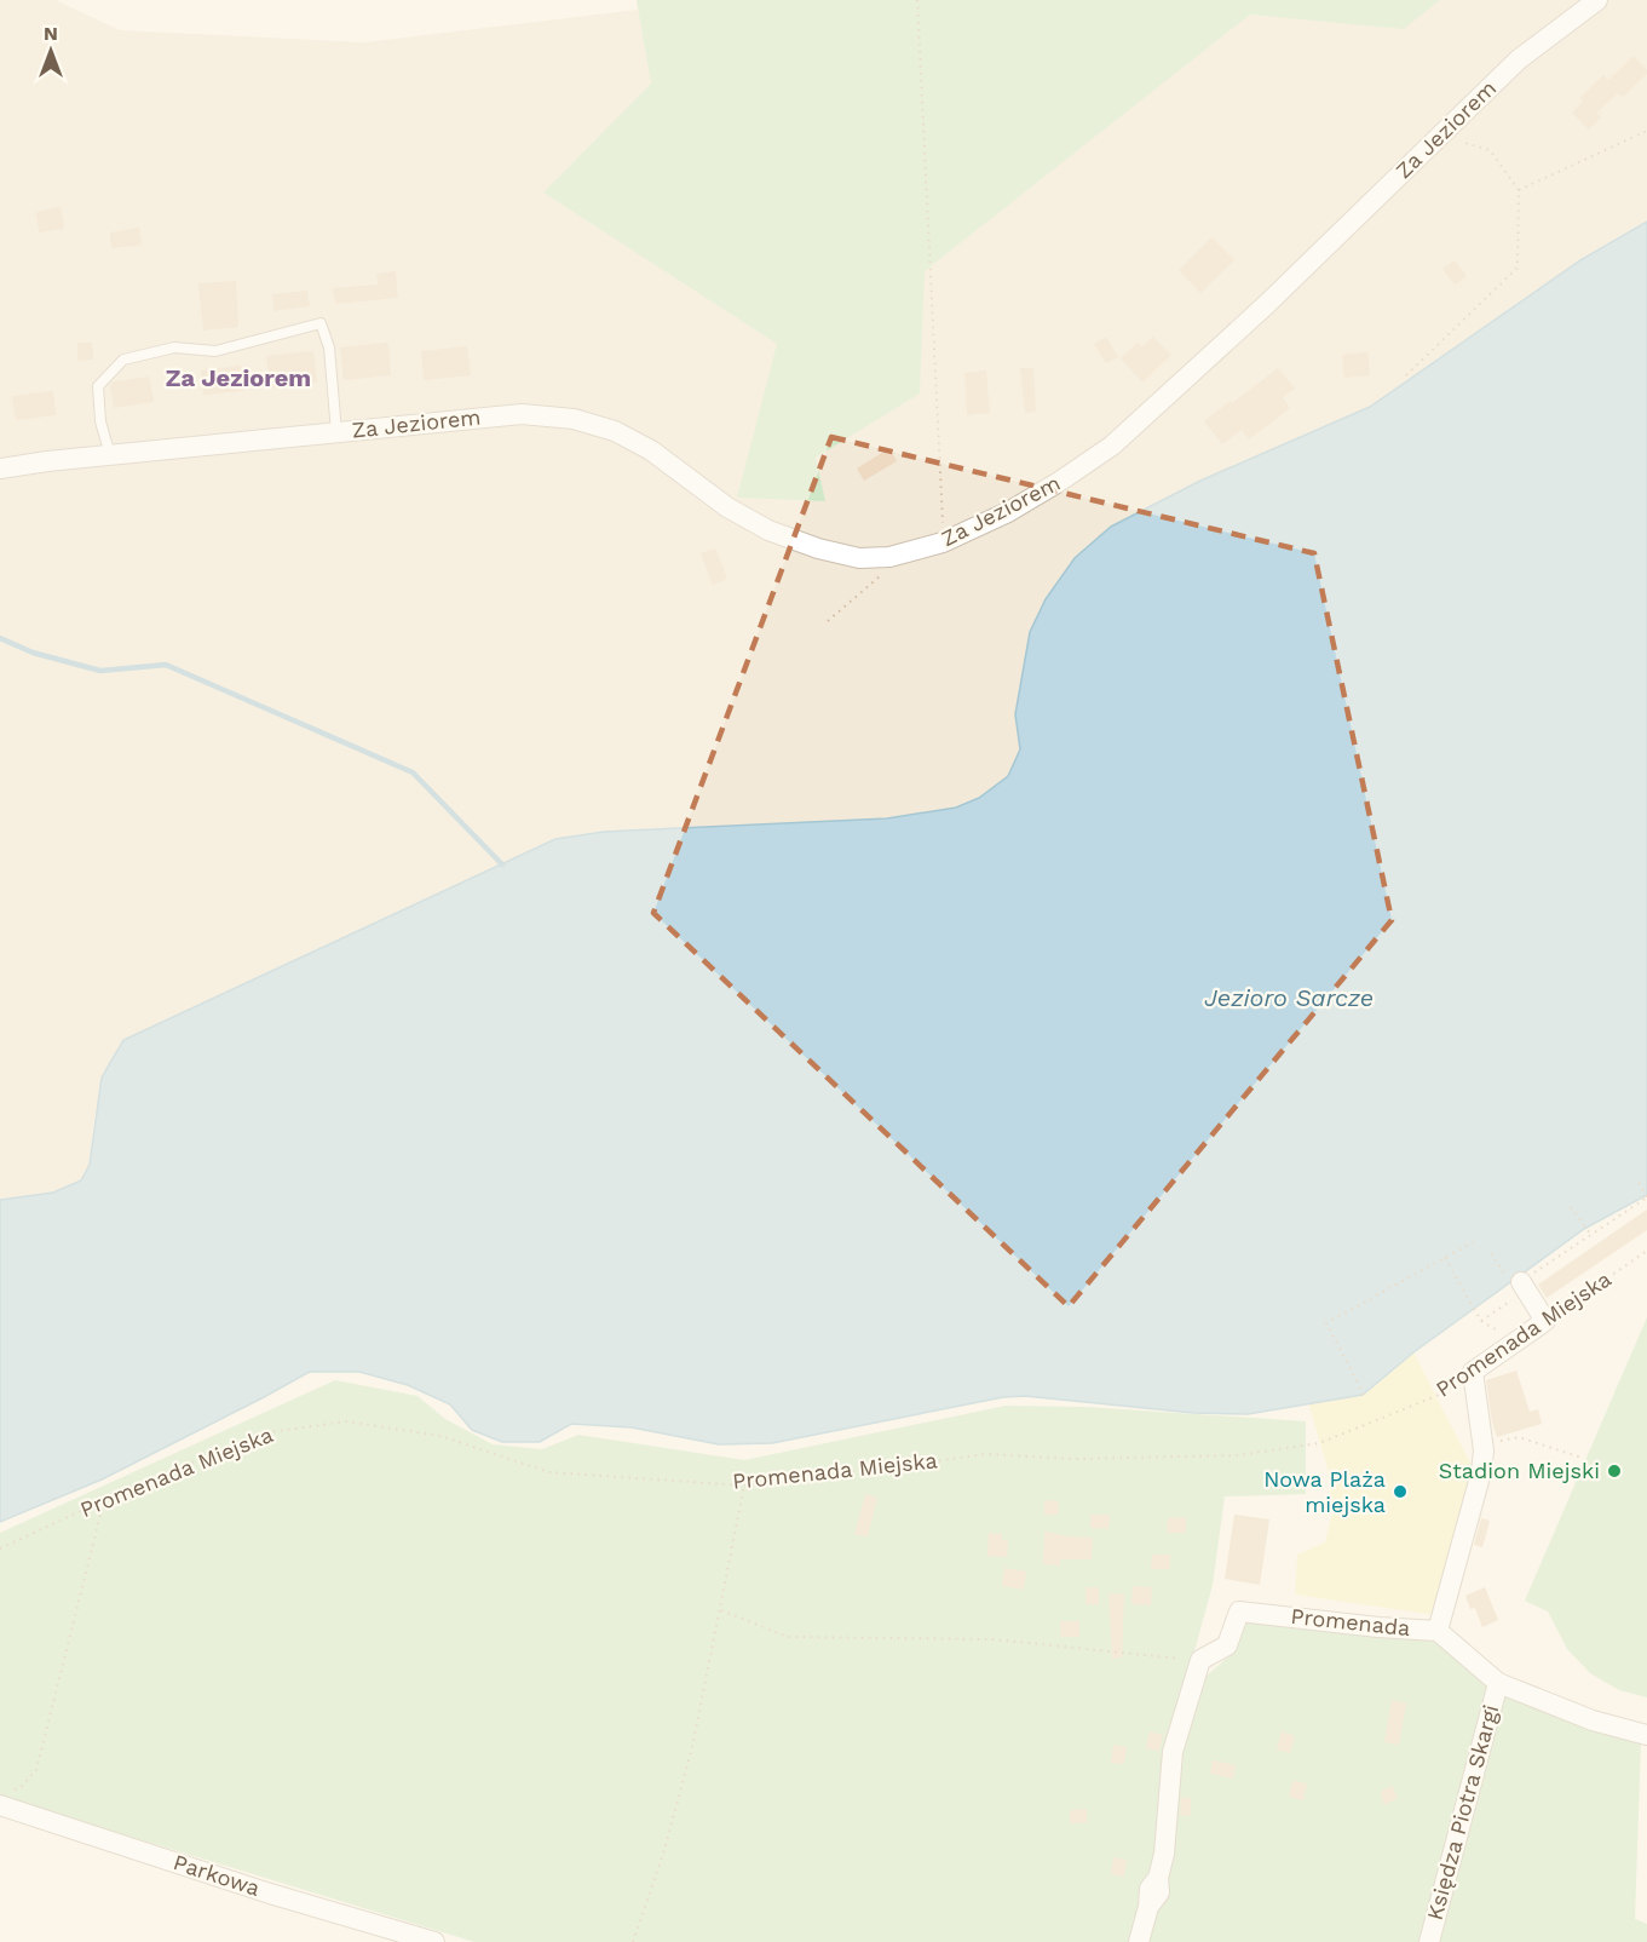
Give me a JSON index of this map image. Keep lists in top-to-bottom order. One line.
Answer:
{"streets":{"street":["Za Jeziorem","Promenada Miejska","Promenada","Księdza Piotra Skargi","Parkowa"]},"crossings":[["Promenada Miejska","Promenada"],["Promenada","Księdza Piotra Skargi"]],"districts":["Za Jeziorem"],"water":["Jezioro Sarcze"],"places":["Stadion Miejski","Nowa Plaża miejska"],"north":"top"}
